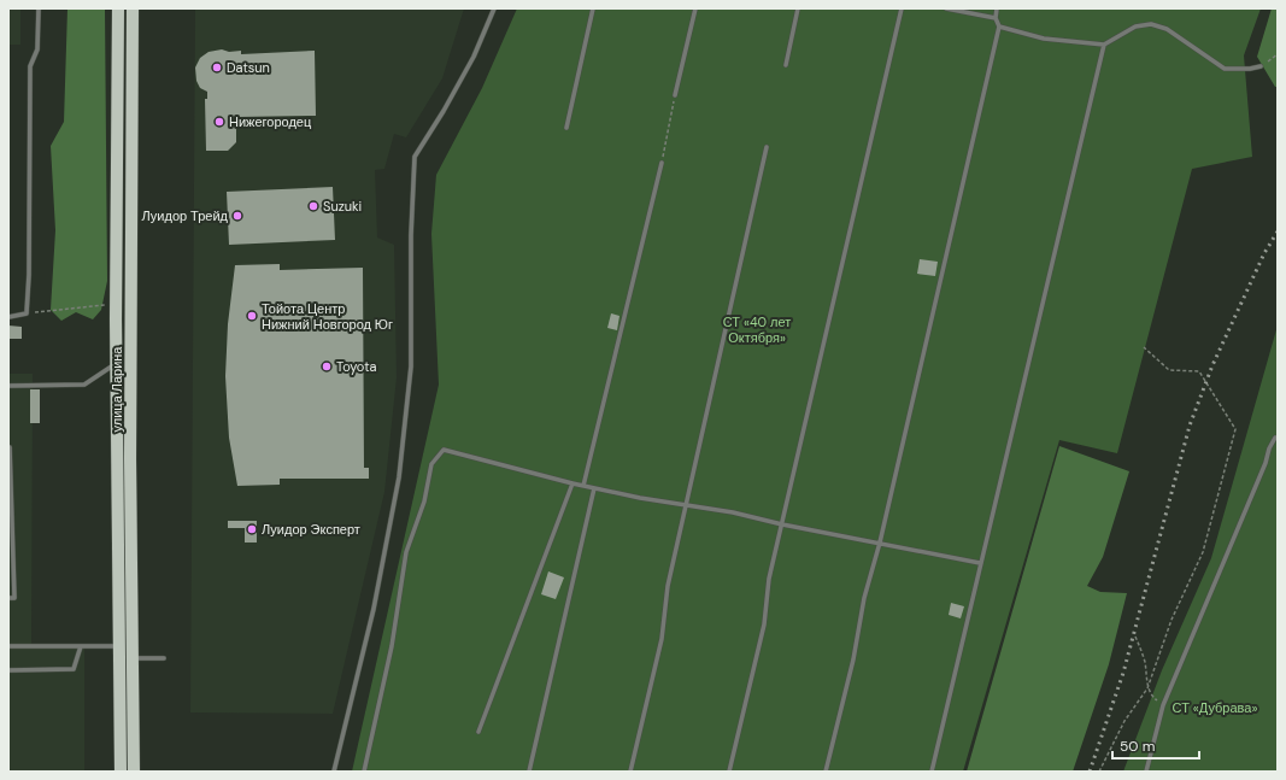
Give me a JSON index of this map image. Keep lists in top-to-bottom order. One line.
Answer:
{"streets":{"main road":["улица Ларина"]},"parks":["СТ «40 лет Октября»","СТ «Дубрава»"],"places":["Datsun","Нижегородец","Suzuki","Луидор Трейд","Тойота Центр Нижний Новгород Юг","Toyota","Луидор Эксперт"],"scale_bar":"50 m"}
